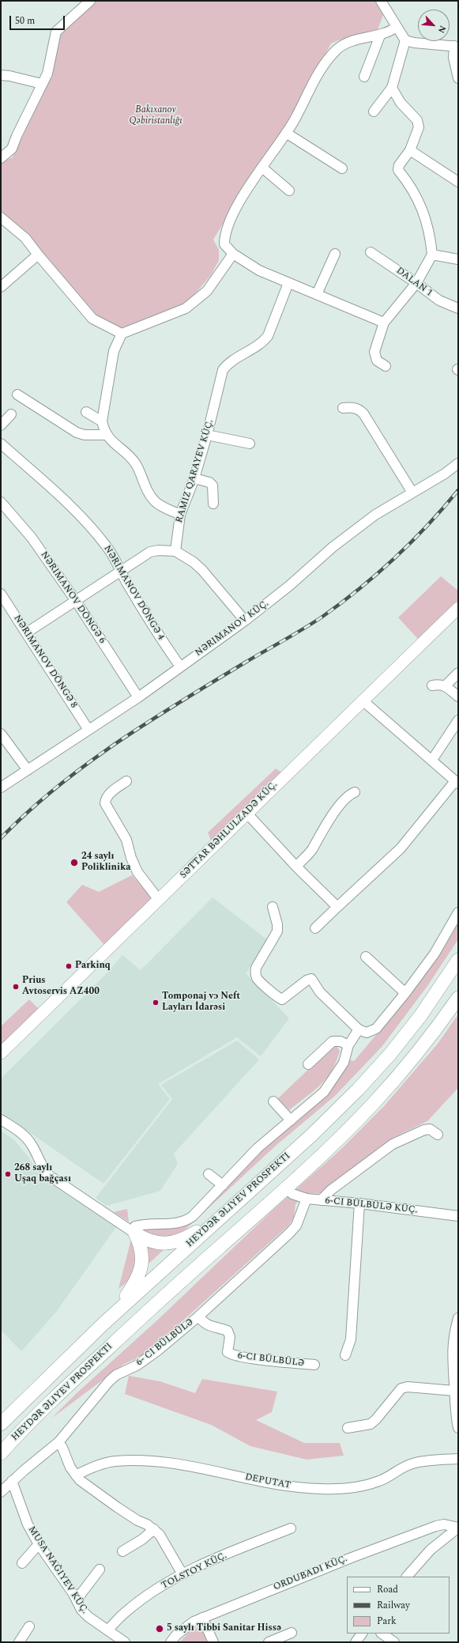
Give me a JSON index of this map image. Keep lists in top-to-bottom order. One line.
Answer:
{"streets":{"highway":["HEYDƏR ƏLIYEV PROSPEKTI"],"main road":["SƏTTAR BƏHLULZADƏ KÜÇ."],"street":["DALAN 1","RAMIZ QARAYEV KÜÇ.","NƏRIMANOV DÖNGƏ 4","NƏRIMANOV DÖNGƏ 6","NƏRIMANOV KÜÇ.","NƏRIMANOV DÖNGƏ 8","DEPUTAT","TOLSTOY KÜÇ.","ORDUBADI KÜÇ."]},"crossings":[["NƏRIMANOV DÖNGƏ 4","NƏRIMANOV KÜÇ."],["NƏRIMANOV DÖNGƏ 6","NƏRIMANOV KÜÇ."],["NƏRIMANOV KÜÇ.","NƏRIMANOV DÖNGƏ 8"]],"parks":["Bakıxanov Qəbiristanlığı"],"places":["24 saylı Poliklinika","Parkinq","Prius Avtoservis AZ400","Tomponaj vэ Neft Layları İdarəsi","268 saylı Uşaq bağçası","5 saylı Tibbi Sanitar Hissə"],"legend":["Road","Railway","Park"],"scale_bar":"50 m","north":"bottom right"}
